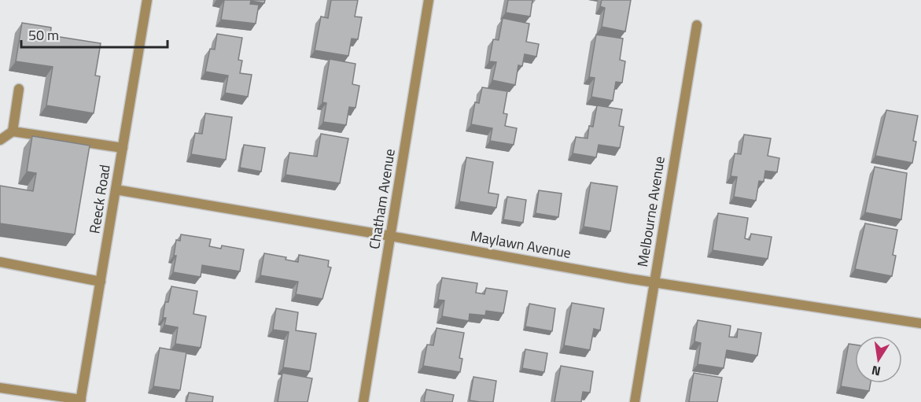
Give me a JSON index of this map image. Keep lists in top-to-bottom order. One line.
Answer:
{"streets":{"street":["Reeck Road","Chatham Avenue","Melbourne Avenue","Maylawn Avenue"]},"crossings":[["Reeck Road","Maylawn Avenue"],["Chatham Avenue","Maylawn Avenue"],["Melbourne Avenue","Maylawn Avenue"]],"scale_bar":"50 m","north":"bottom"}
